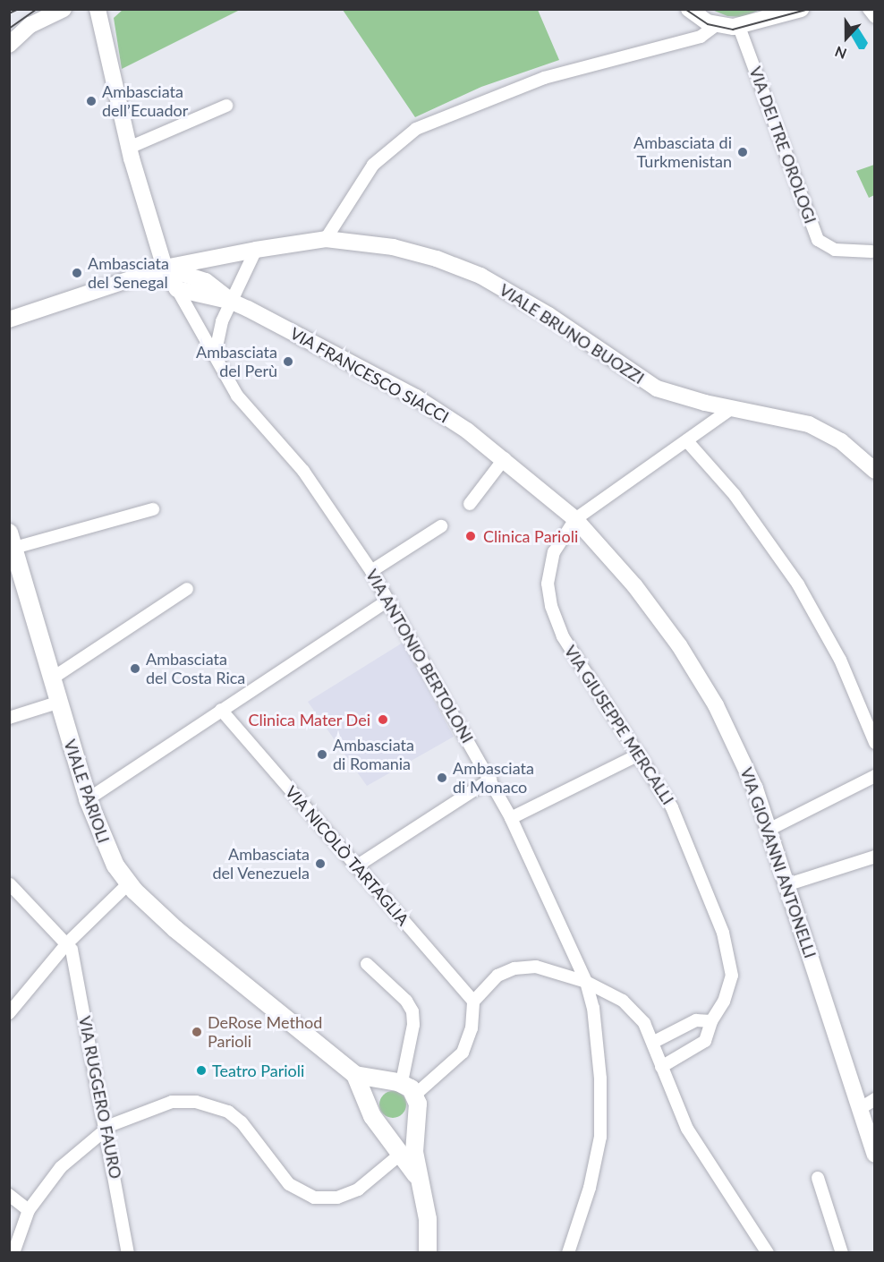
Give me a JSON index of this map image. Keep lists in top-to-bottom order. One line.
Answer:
{"streets":{"main road":["VIALE PARIOLI"],"street":["VIA DEI TRE OROLOGI","VIALE BRUNO BUOZZI","VIA FRANCESCO SIACCI","VIA ANTONIO BERTOLONI","VIA GIUSEPPE MERCALLI","VIA NICOLÒ TARTAGLIA","VIA GIOVANNI ANTONELLI","VIA RUGGERO FAURO"]},"crossings":[["VIA FRANCESCO SIACCI","VIA GIUSEPPE MERCALLI"],["VIA FRANCESCO SIACCI","VIA GIOVANNI ANTONELLI"],["VIA GIUSEPPE MERCALLI","VIA GIOVANNI ANTONELLI"]],"places":["Ambasciata dell’Ecuador","Ambasciata di Turkmenistan","Ambasciata del Senegal","Ambasciata del Perù","Clinica Parioli","Ambasciata del Costa Rica","Clinica Mater Dei","Ambasciata di Romania","Ambasciata di Monaco","Ambasciata del Venezuela","DeRose Method Parioli","Teatro Parioli"],"north":"bottom"}
